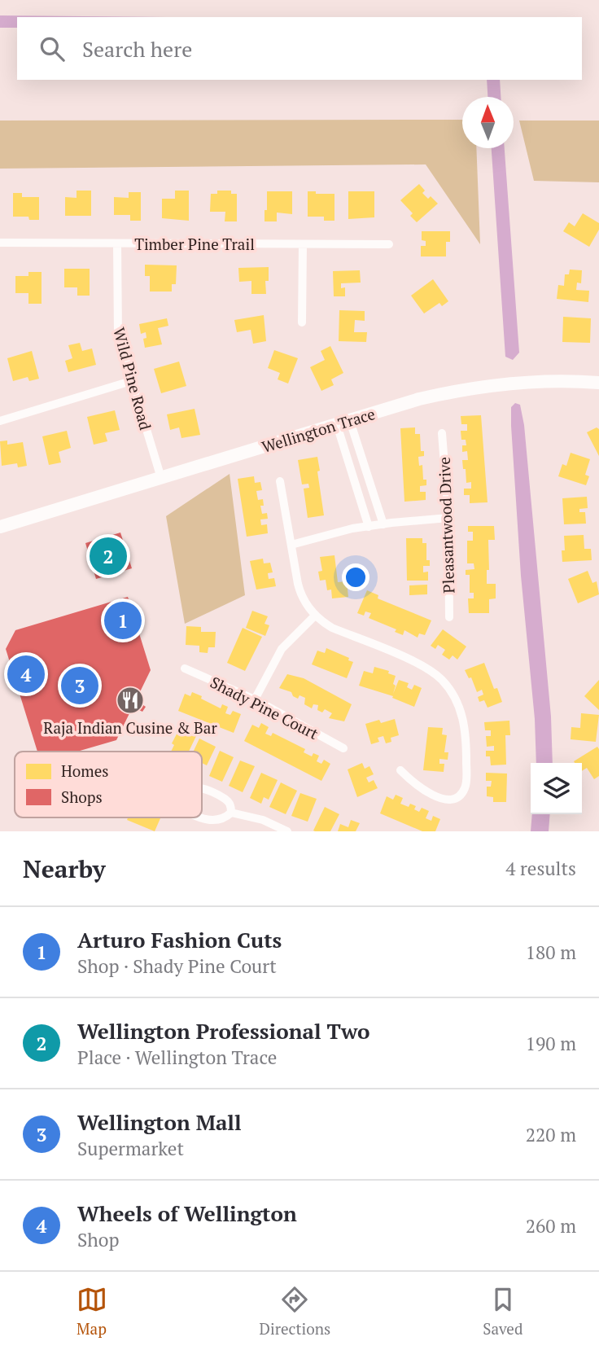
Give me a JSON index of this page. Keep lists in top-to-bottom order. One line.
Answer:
{"streets":{"street":["Timber Pine Trail","Wild Pine Road","Wellington Trace","Pleasantwood Drive","Shady Pine Court"]},"crossings":[["Timber Pine Trail","Wild Pine Road"],["Wild Pine Road","Wellington Trace"]],"places":{"restaurant":["Raja Indian Cusine & Bar"]},"legend":["Homes","Shops"],"north":"top","page":{"search":"Search here","pins":["2","1","4","3"],"heading":["Nearby","4 results"],"list":[{"mark":"1","name":"Arturo Fashion Cuts","note":"Shop · Shady Pine Court","value":"180 m"},{"mark":"2","name":"Wellington Professional Two","note":"Place · Wellington Trace","value":"190 m"},{"mark":"3","name":"Wellington Mall","note":"Supermarket","value":"220 m"},{"mark":"4","name":"Wheels of Wellington","note":"Shop","value":"260 m"}],"nav":["Map","Directions","Saved"]}}
